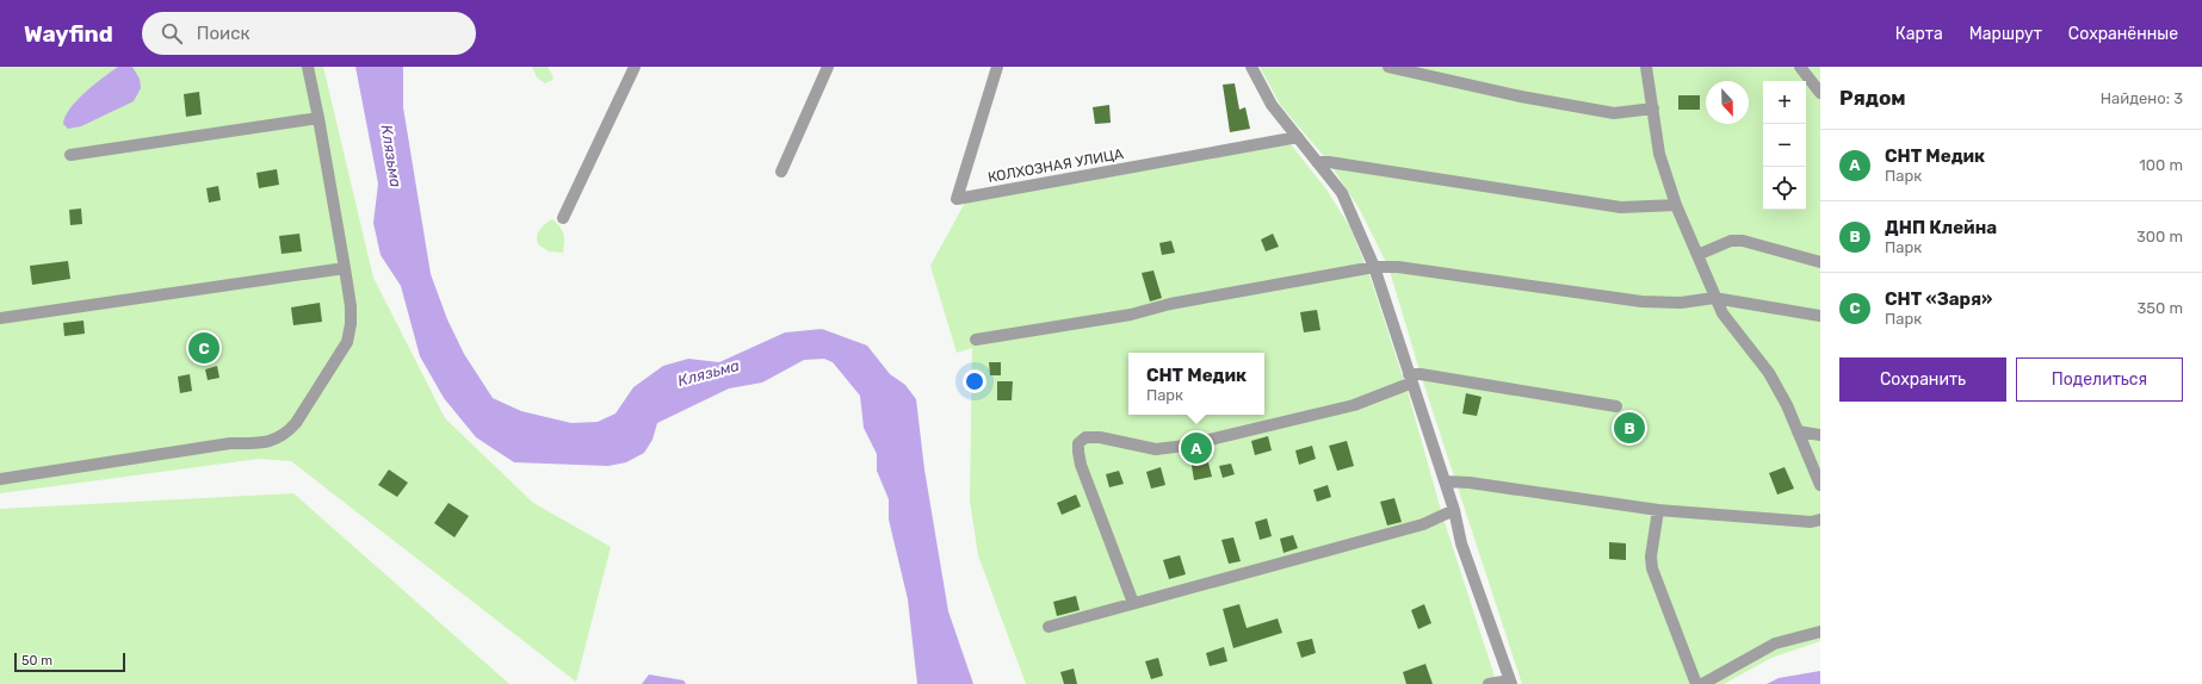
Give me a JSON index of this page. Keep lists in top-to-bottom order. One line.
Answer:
{"streets":{"street":["КОЛХОЗНАЯ УЛИЦА"]},"water":["Клязьма"],"scale_bar":"50 m","north":"bottom","page":{"header":"Wayfind","search":"Поиск","nav":["Карта","Маршрут","Сохранённые"],"heading":["Рядом","Найдено: 3"],"map_buttons":["+","−"],"list":[{"mark":"A","name":"СНТ Медик","note":"Парк","value":"100 m"},{"mark":"B","name":"ДНП Клейна","note":"Парк","value":"300 m"},{"mark":"C","name":"СНТ «Заря»","note":"Парк","value":"350 m"}],"pins":["C","B","A"],"buttons":["Сохранить","Поделиться"],"popup":["СНТ Медик","Парк"],"scale":"50 m"}}
